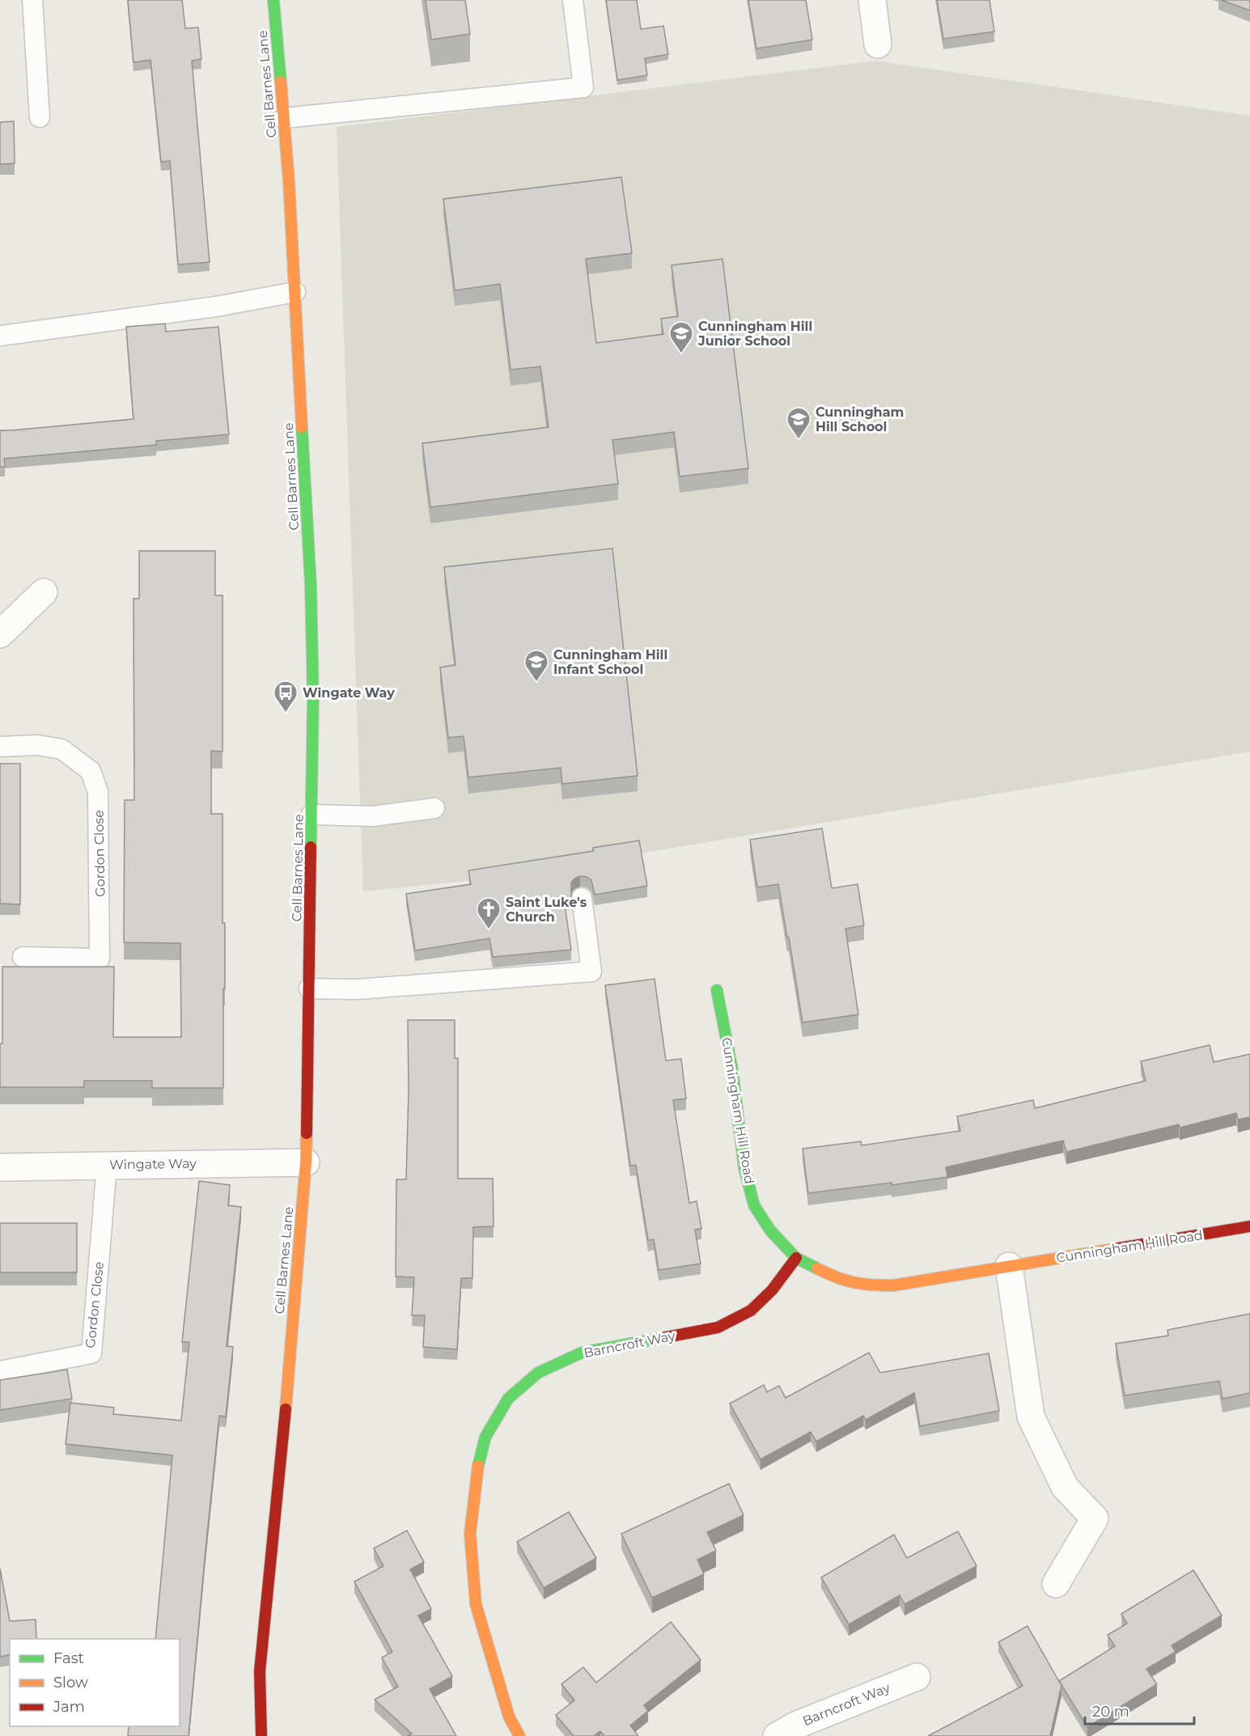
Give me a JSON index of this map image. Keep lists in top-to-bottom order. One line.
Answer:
{"streets":{"street":["Cell Barnes Lane","Cunningham Hill Road","Wingate Way","Barncroft Way"],"lane":["Gordon Close"]},"crossings":[["Cell Barnes Lane","Wingate Way"],["Gordon Close","Wingate Way"],["Cunningham Hill Road","Barncroft Way"]],"places":{"school or university":["Cunningham Hill Junior School","Cunningham Hill School","Cunningham Hill Infant School"],"bus stop":["Wingate Way"],"church":["Saint Luke's Church"]},"legend":["Fast","Slow","Jam"],"scale_bar":"20 m"}
